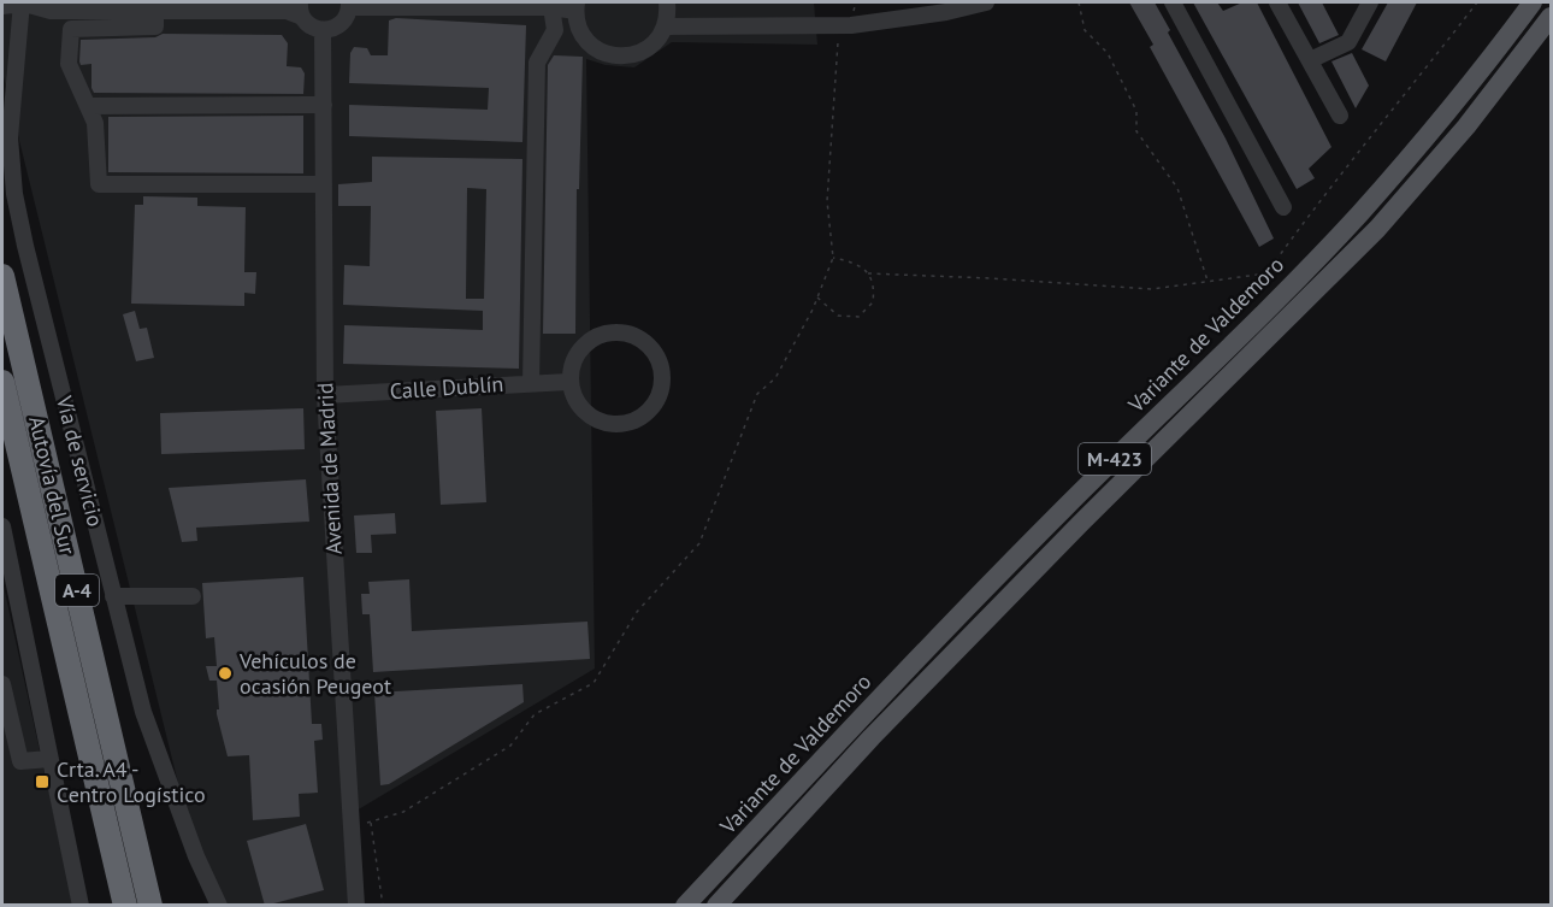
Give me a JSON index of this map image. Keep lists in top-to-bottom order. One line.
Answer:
{"streets":{"highway":["Autovía del Sur","A-4"],"main road":["Variante de Valdemoro","M-423"],"street":["Calle Dublín","Vía de servicio","Avenida de Madrid"]},"crossings":[["Calle Dublín","Avenida de Madrid"]],"places":{"other":["Vehículos de ocasión Peugeot"],"transit":["Crta. A4 - Centro Logístico"]}}
